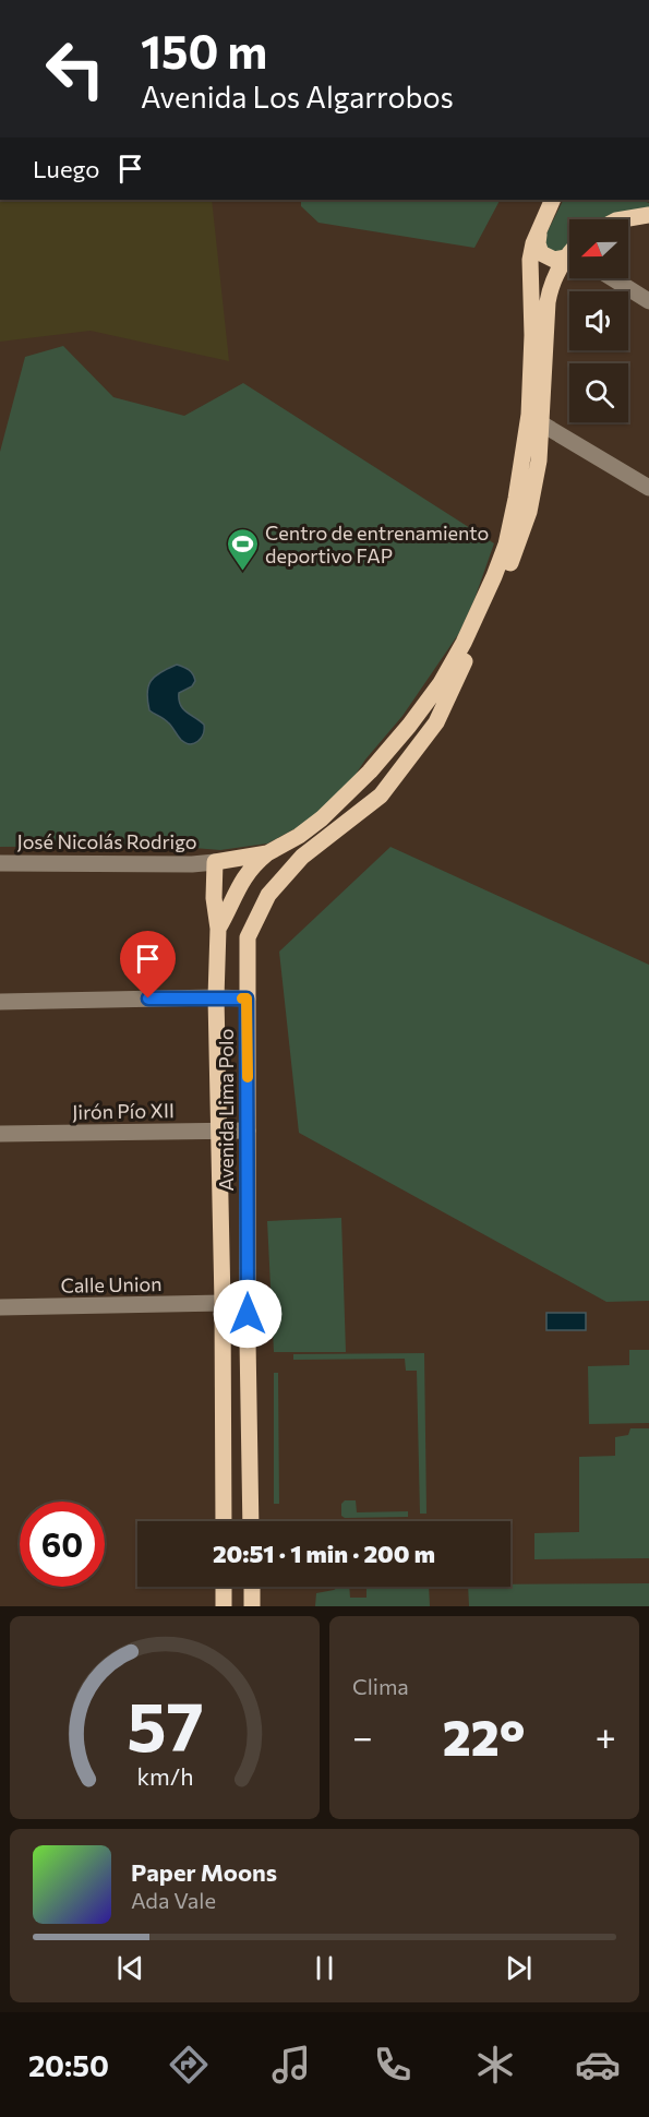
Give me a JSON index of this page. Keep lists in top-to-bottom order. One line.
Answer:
{"streets":{"main road":["Avenida Lima Polo"],"street":["José Nicolás Rodrigo","Jirón Pío XII","Calle Union"]},"crossings":[["José Nicolás Rodrigo","Avenida Lima Polo"],["Avenida Lima Polo","Jirón Pío XII"],["Avenida Lima Polo","Calle Union"]],"places":{"sports":["Centro de entrenamiento deportivo FAP"]},"north":"left","page":{"turn":["150 m","Avenida Los Algarrobos"],"then":"Luego","limit":"60","trip":"20:51 · 1 min · 200 m","tile":"Clima","heat":["−","22°","+"],"song":["Paper Moons","Ada Vale"],"tabs":"20:50","gauge":["57","km/h"]}}
